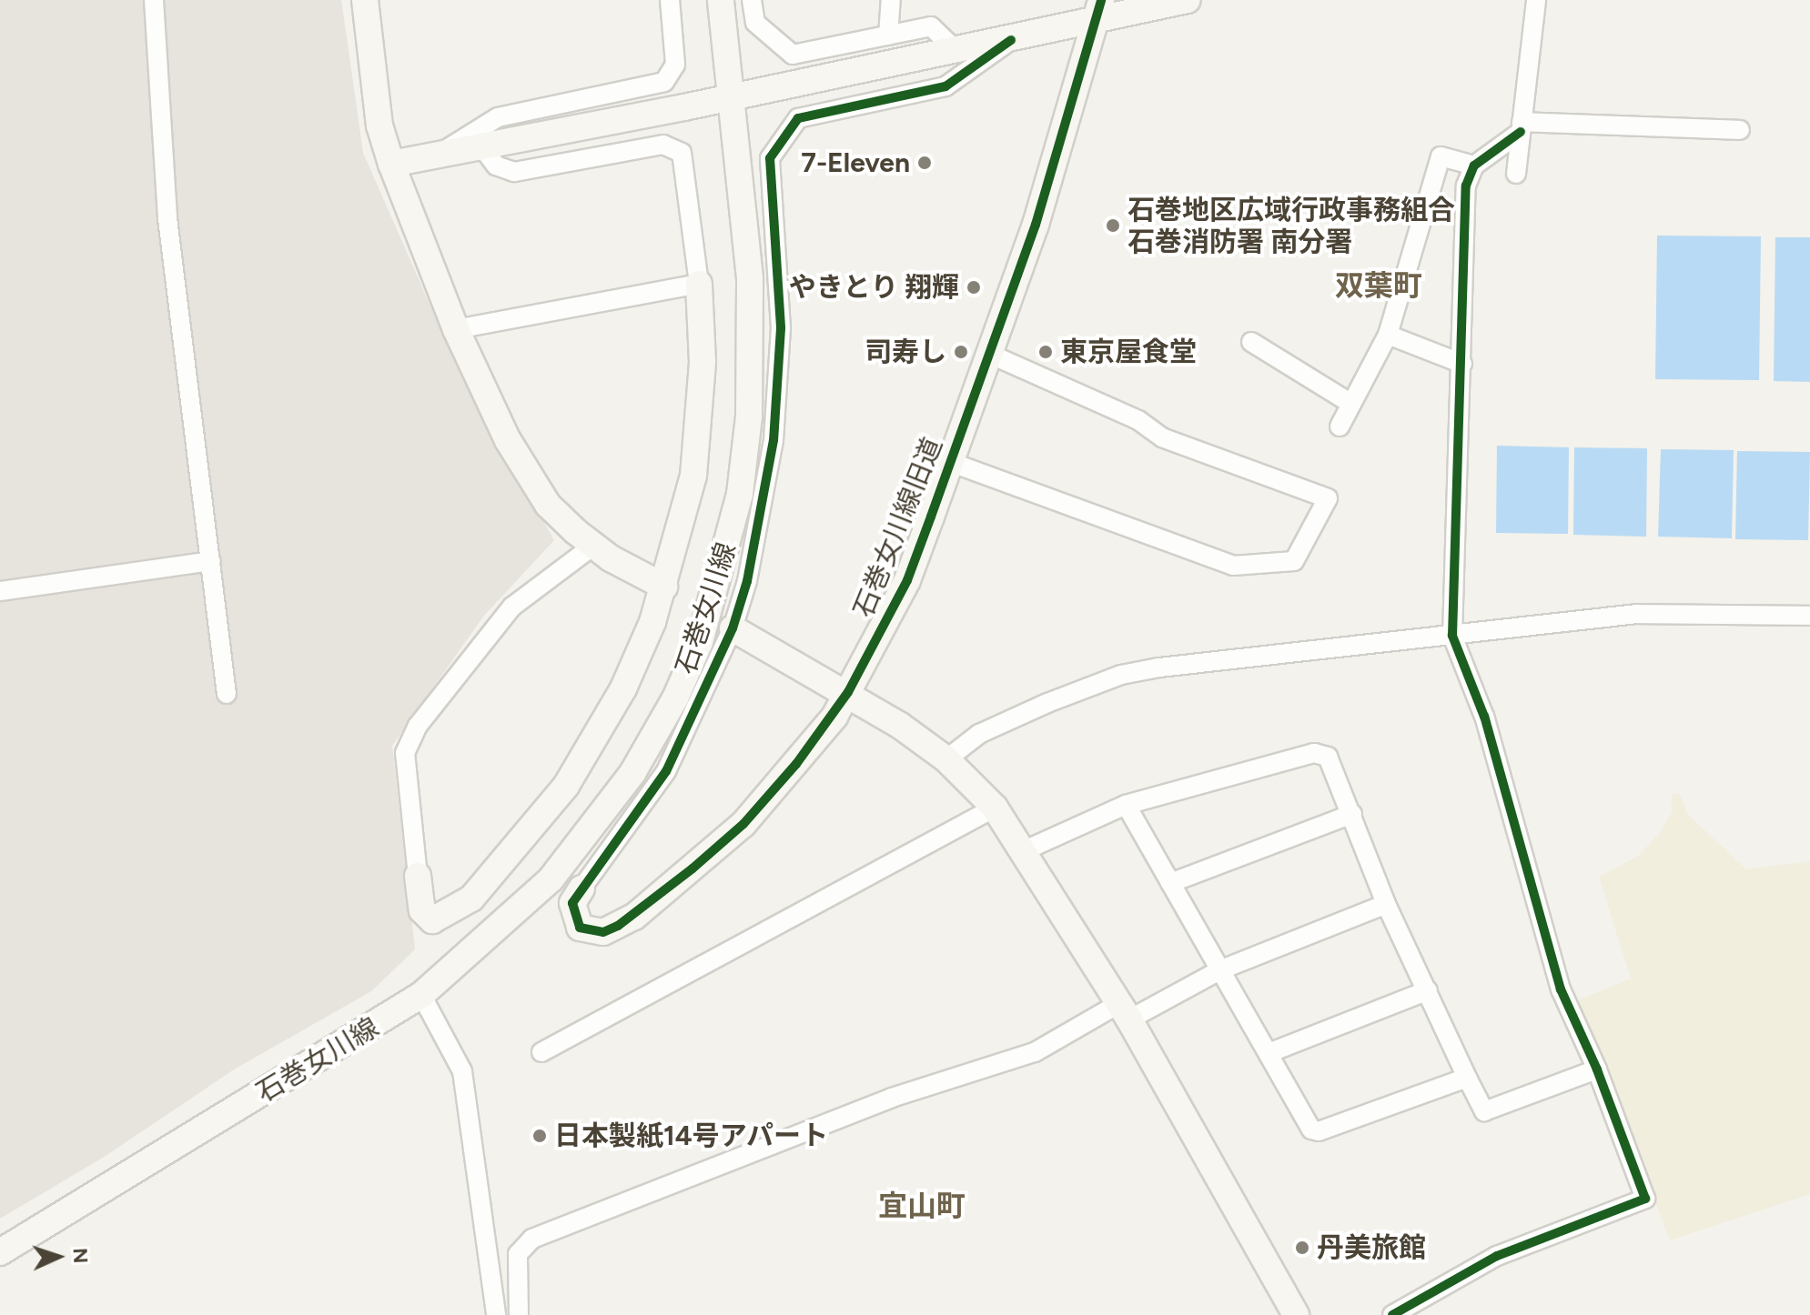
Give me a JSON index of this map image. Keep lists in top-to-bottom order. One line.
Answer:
{"streets":{"street":["石巻女川線旧道","石巻女川線"]},"districts":["双葉町","宜山町"],"places":["7-Eleven","石巻地区広域行政事務組合 石巻消防署 南分署","やきとり 翔輝","司寿し","東京屋食堂","日本製紙14号アパート","丹美旅館"],"north":"right"}
